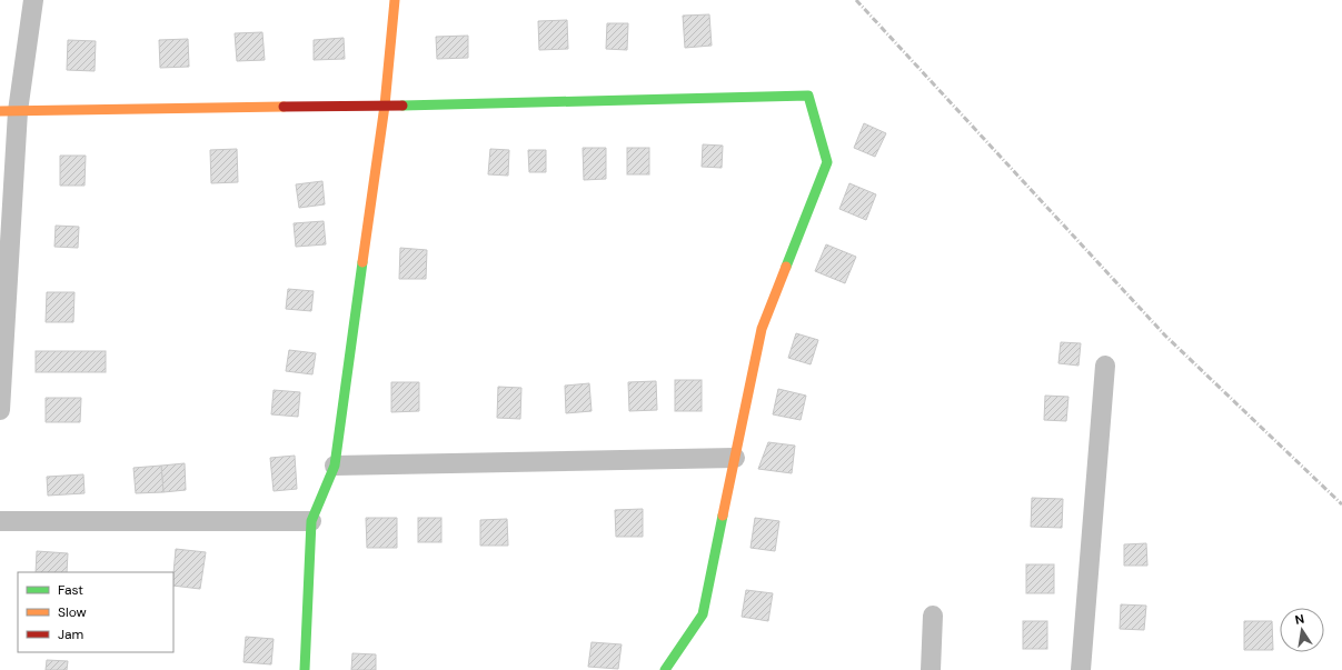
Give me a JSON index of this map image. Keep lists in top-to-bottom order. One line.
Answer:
{"legend":["Fast","Slow","Jam"],"north":"top"}
